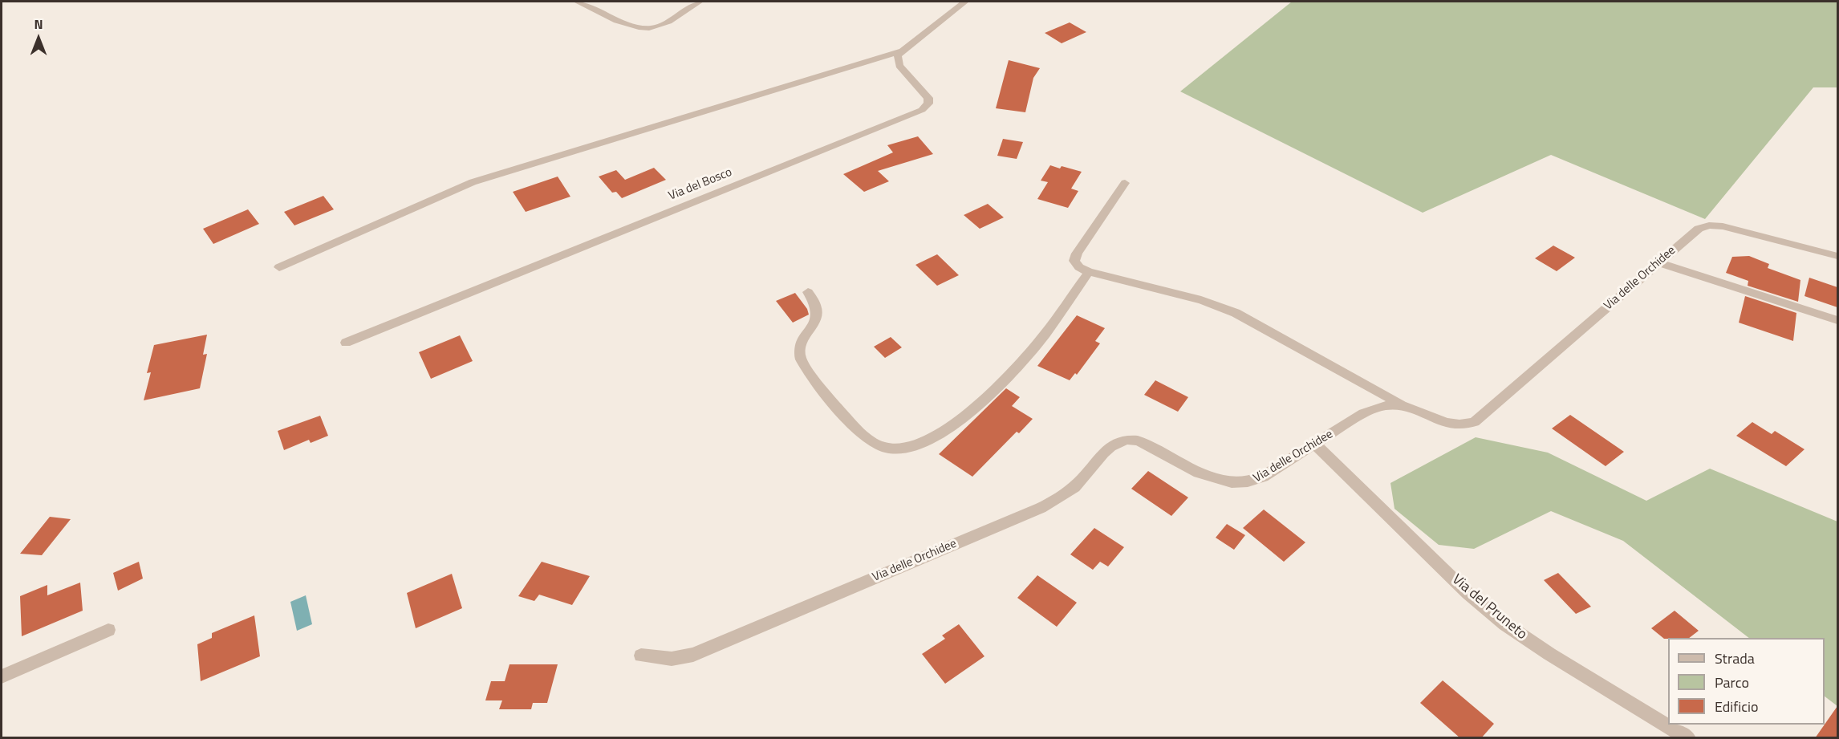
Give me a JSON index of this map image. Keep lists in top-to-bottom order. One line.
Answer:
{"streets":{"street":["Via del Bosco","Via delle Orchidee","Via del Pruneto"]},"crossings":[["Via delle Orchidee","Via del Pruneto"]],"legend":["Strada","Parco","Edificio"],"north":"top"}
